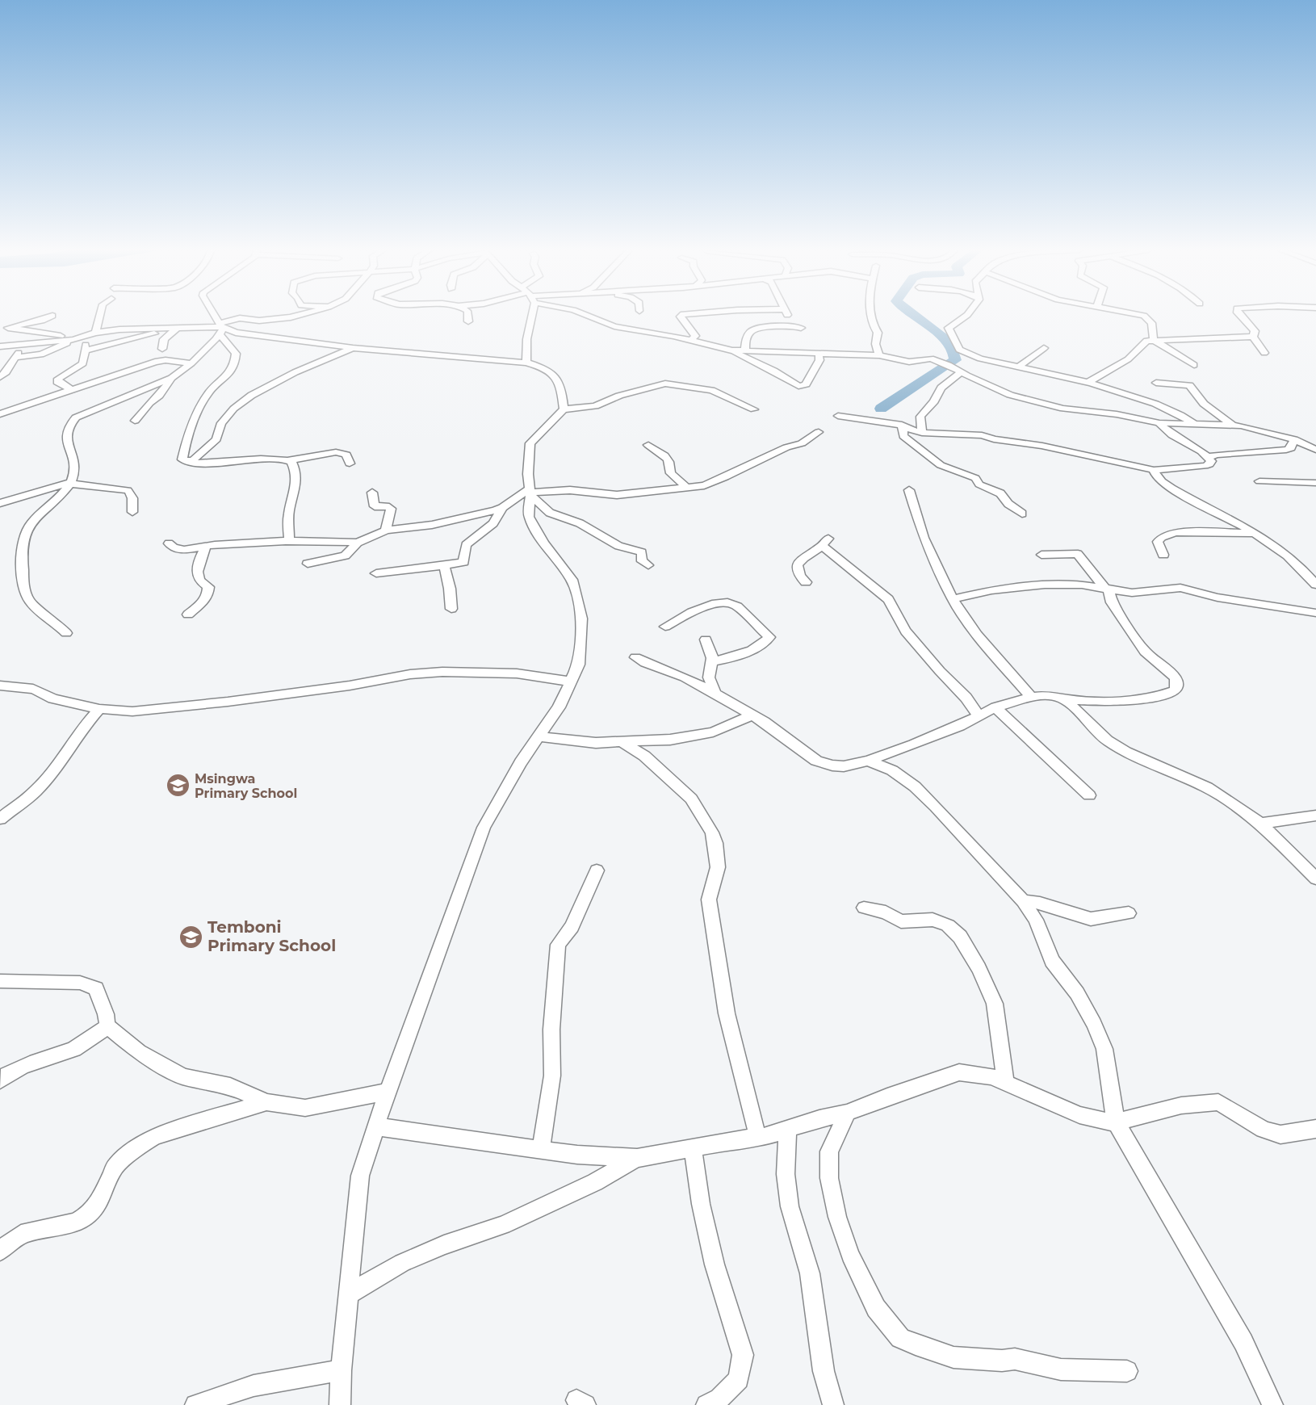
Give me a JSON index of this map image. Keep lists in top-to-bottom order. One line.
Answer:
{"places":{"school or university":["Msingwa Primary School","Temboni Primary School"]}}
